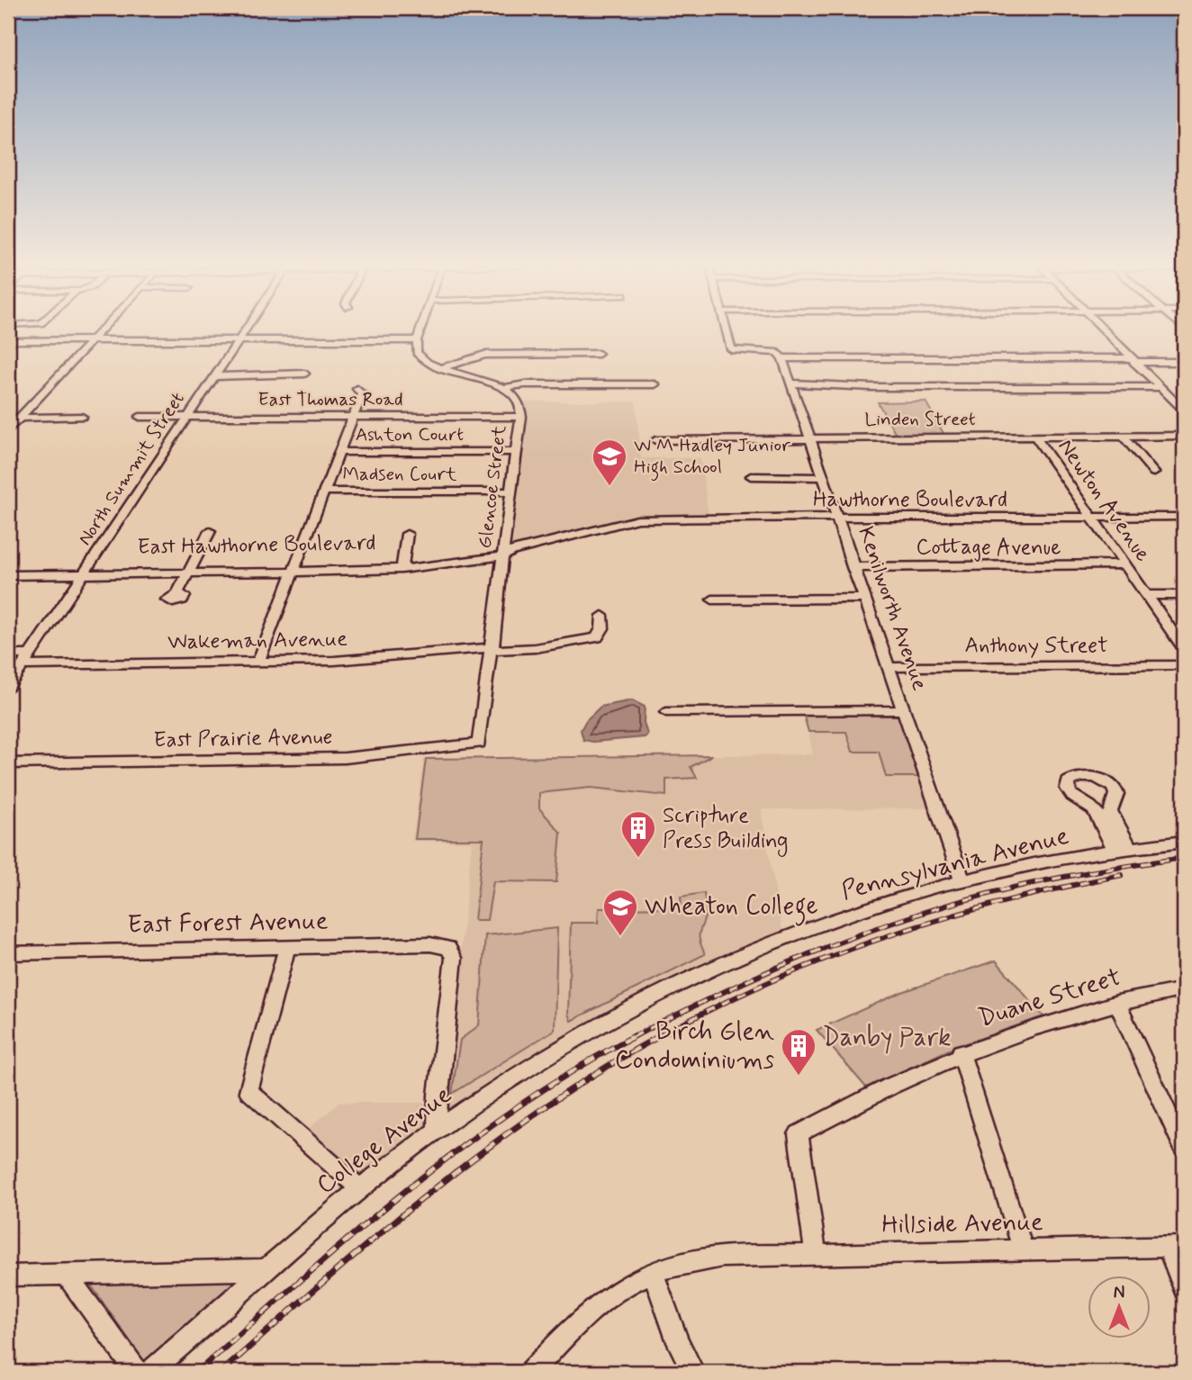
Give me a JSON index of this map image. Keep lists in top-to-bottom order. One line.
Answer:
{"streets":{"street":["East Thomas Road","Linden Street","Ashton Court","North Summit Street","Madsen Court","Glencoe Street","Hawthorne Boulevard","Newton Avenue","Cottage Avenue","Kenilworth Avenue","Wakeman Avenue","Anthony Street","East Prairie Avenue","Pennsylvania Avenue","East Forest Avenue","Duane Street","College Avenue","Hillside Avenue"]},"crossings":[["East Thomas Road","North Summit Street"],["East Thomas Road","Glencoe Street"],["Linden Street","Newton Avenue"],["Linden Street","Kenilworth Avenue"],["Ashton Court","Glencoe Street"],["North Summit Street","Wakeman Avenue"],["Madsen Court","Glencoe Street"],["Glencoe Street","Hawthorne Boulevard"],["Glencoe Street","Wakeman Avenue"],["Glencoe Street","East Prairie Avenue"],["Hawthorne Boulevard","Newton Avenue"],["Hawthorne Boulevard","Kenilworth Avenue"],["Newton Avenue","Cottage Avenue"],["Cottage Avenue","Kenilworth Avenue"],["Kenilworth Avenue","Anthony Street"],["Kenilworth Avenue","Pennsylvania Avenue"],["Pennsylvania Avenue","College Avenue"],["East Forest Avenue","College Avenue"],["Duane Street","Hillside Avenue"]],"parks":["Danby Park"],"places":{"school or university":["W M Hadley Junior High School","Wheaton College"],"building":["Scripture Press Building","Birch Glen Condominiums"]},"north":"top"}
